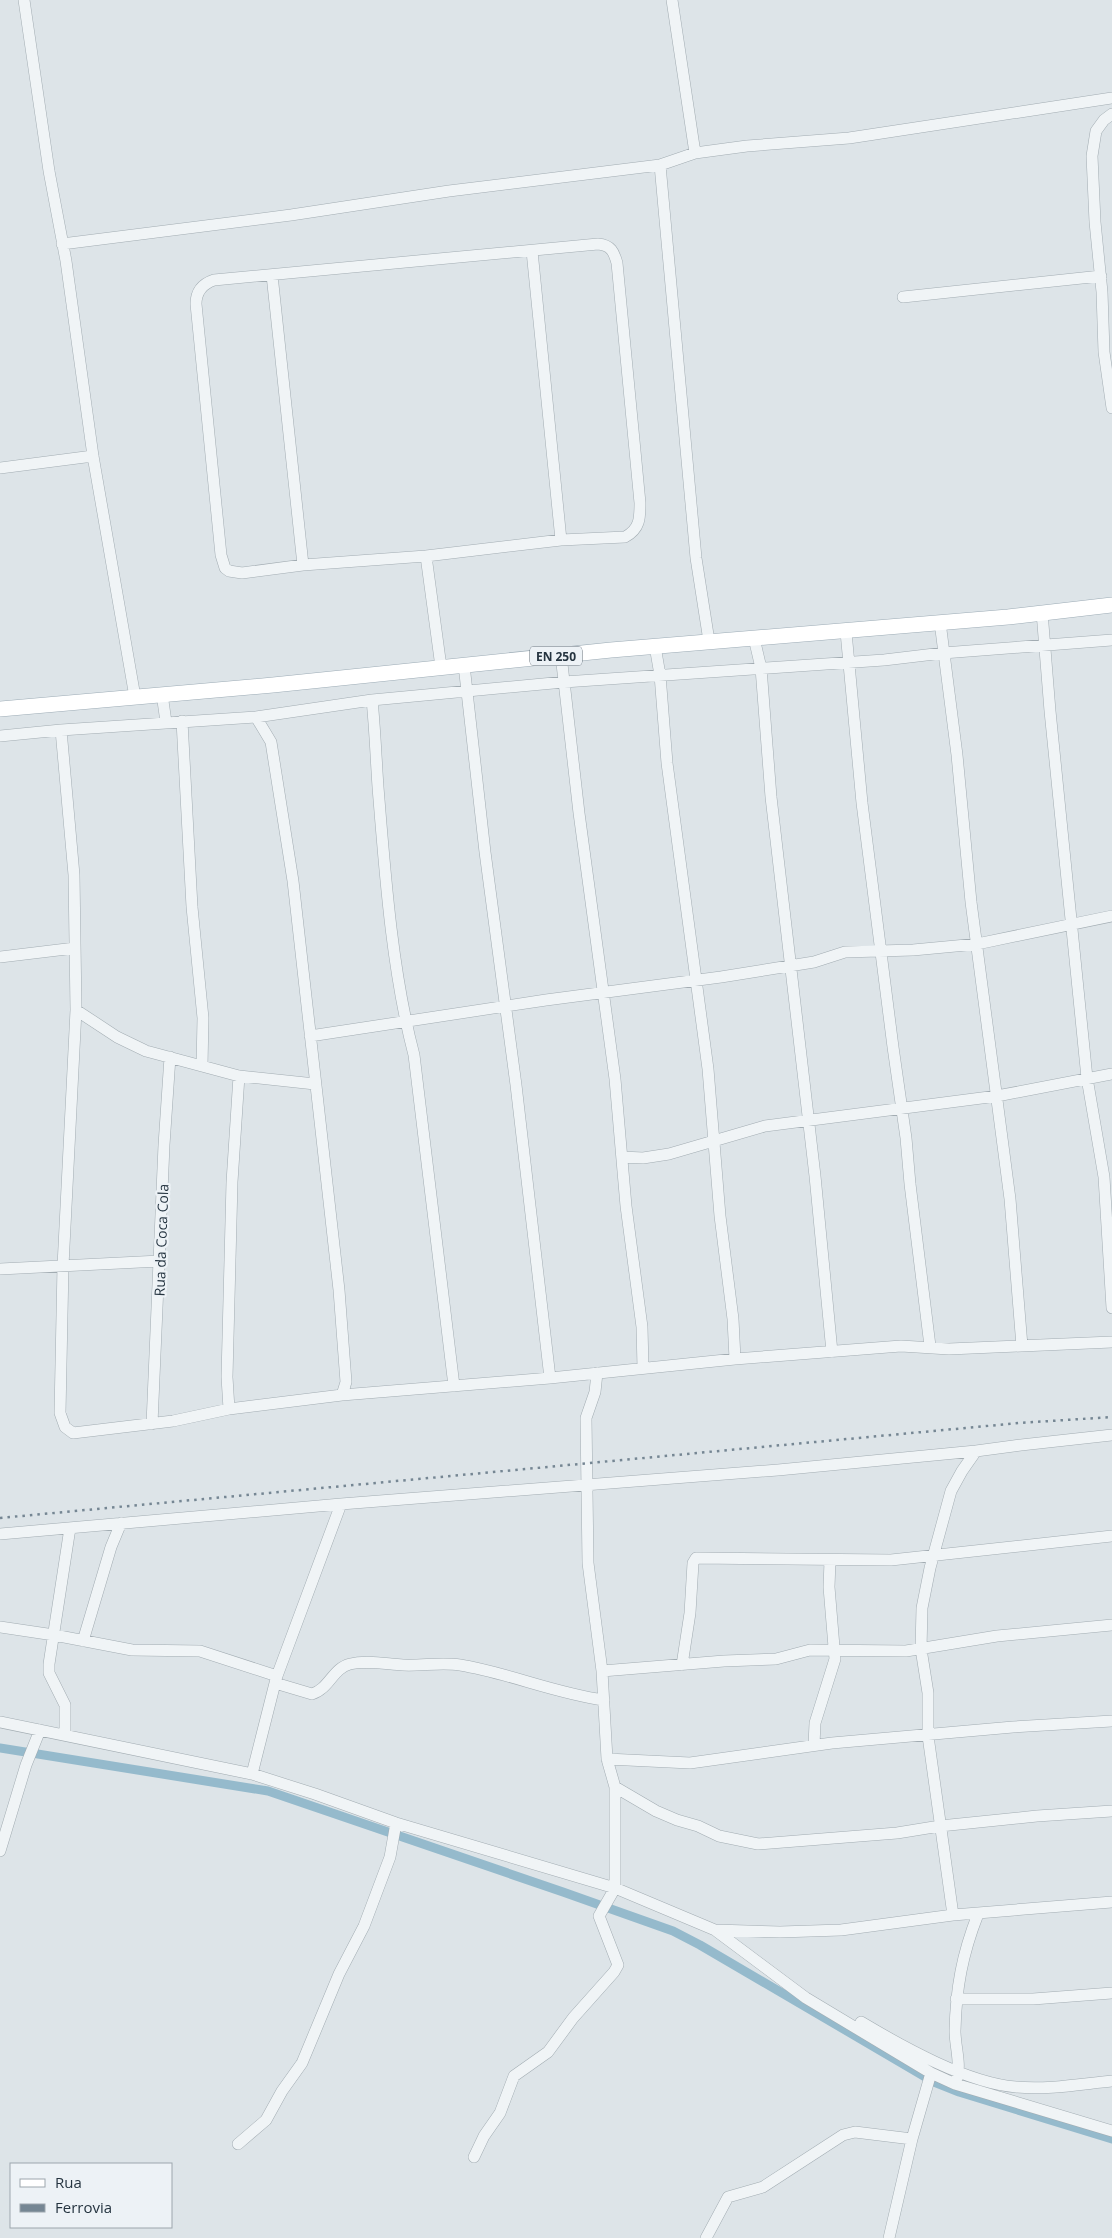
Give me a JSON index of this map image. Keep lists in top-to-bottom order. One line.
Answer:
{"streets":{"main road":["EN 250"],"street":["Rua da Coca Cola"]},"legend":["Rua","Ferrovia"]}
